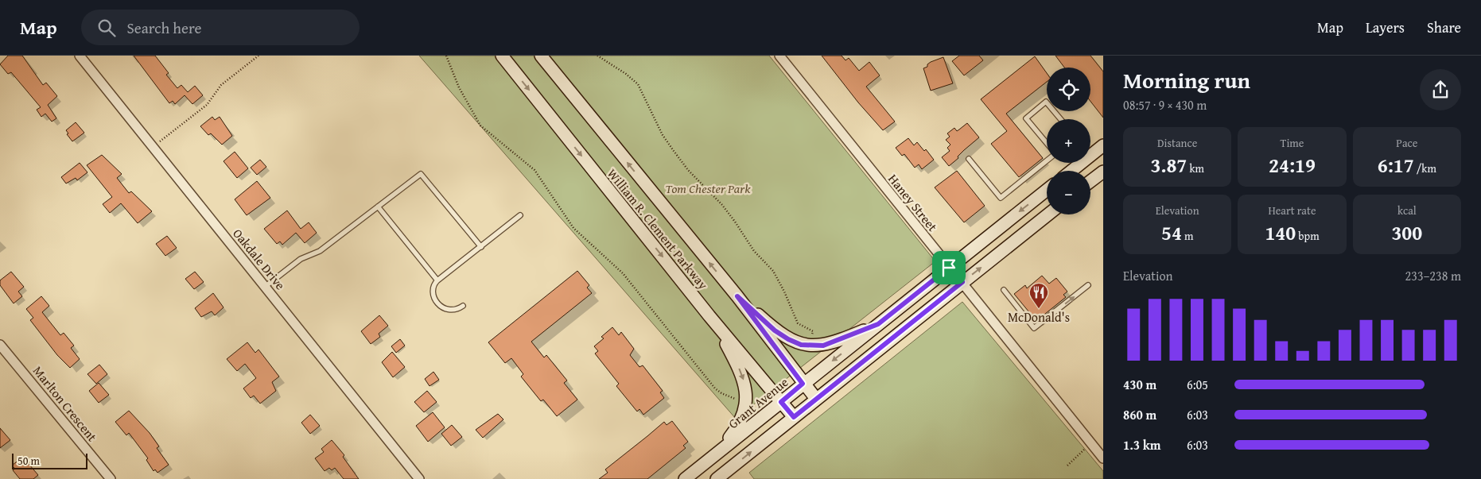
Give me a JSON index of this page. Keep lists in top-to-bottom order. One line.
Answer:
{"streets":{"main road":["William R. Clement Parkway","Grant Avenue"],"street":["Haney Street","Oakdale Drive","Marlton Crescent"]},"crossings":[["Haney Street","Grant Avenue"],["William R. Clement Parkway","Grant Avenue"]],"parks":["Tom Chester Park"],"places":{"restaurant":["McDonald's"]},"scale_bar":"50 m","page":{"header":"Map","search":"Search here","nav":["Map","Layers","Share"],"heading":["Morning run","08:57 · 9 × 430 m"],"map_buttons":["+","−"],"stats":[["Distance","3.87 km"],["Time","24:19"],["Pace","6:17 /km"],["Elevation","54 m"],["Heart rate","140 bpm"],["kcal","300"]],"chart":["Elevation","233–238 m"],"list":[{"name":"430 m","note":"6:05"},{"name":"860 m","note":"6:03"},{"name":"1.3 km","note":"6:03"}],"scale":"50 m"}}
